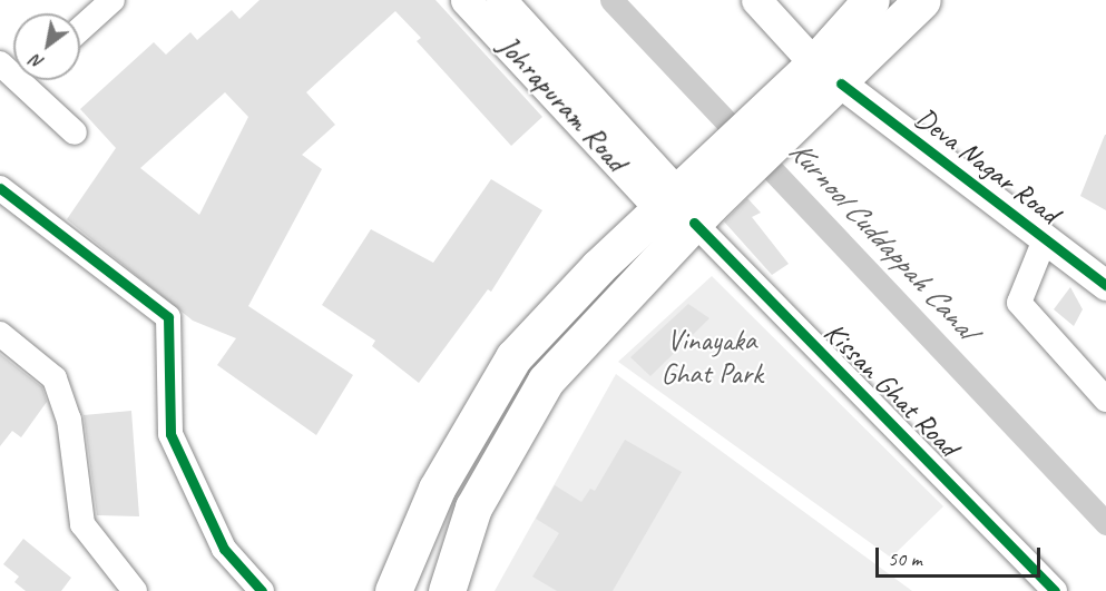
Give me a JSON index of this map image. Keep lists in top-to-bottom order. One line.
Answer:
{"streets":{"street":["Johrapuram Road","Deva Nagar Road","Kissan Ghat Road"]},"crossings":[["Johrapuram Road","Kissan Ghat Road"]],"water":["Kurnool Cuddappah Canal"],"parks":["Vinayaka Ghat Park"],"scale_bar":"50 m","north":"bottom left"}
